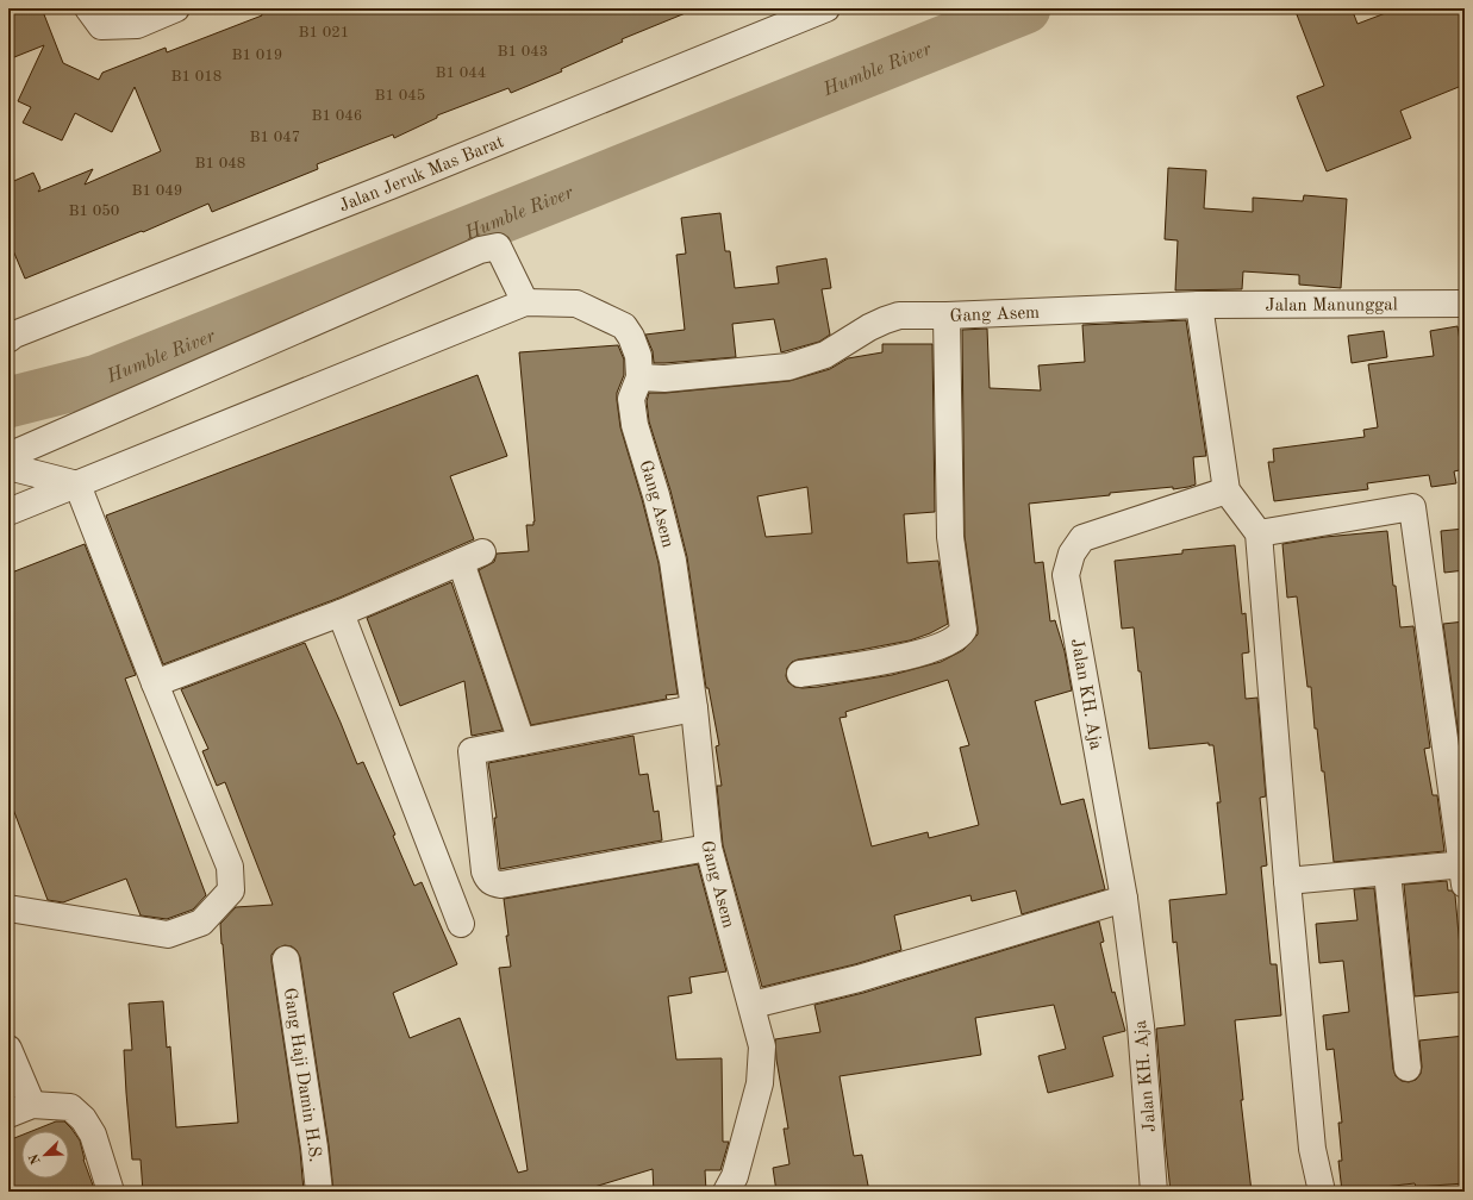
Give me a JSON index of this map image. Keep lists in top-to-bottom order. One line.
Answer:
{"streets":{"street":["Jalan Jeruk Mas Barat","Jalan Manunggal","Gang Asem","Jalan KH. Aja","Gang Haji Damin H.S."]},"crossings":[["Jalan Manunggal","Gang Asem"]],"water":["Humble River"],"house_numbers":["B1 021","B1 043","B1 019","B1 044","B1 018","B1 045","B1 046","B1 047","B1 048","B1 049","B1 050"],"north":"bottom left"}
